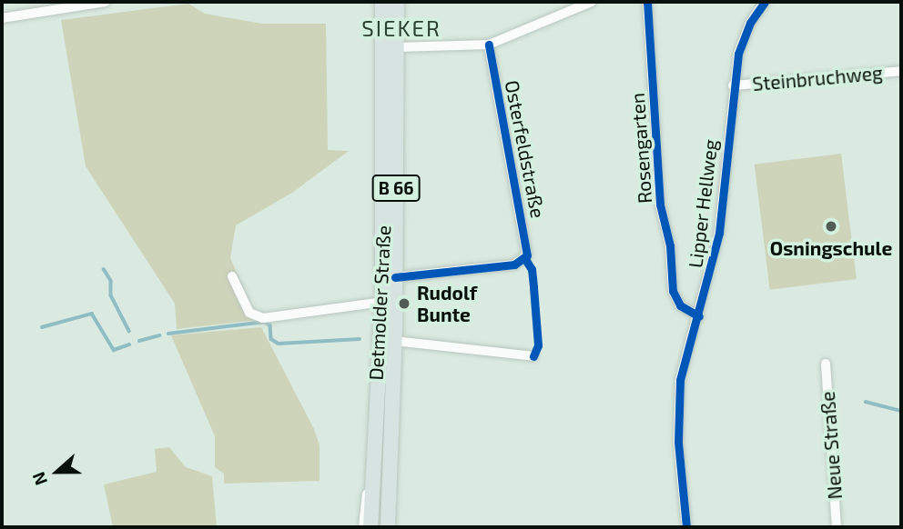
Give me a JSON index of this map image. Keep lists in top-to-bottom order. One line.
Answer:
{"streets":{"main road":["B 66","Detmolder Straße"],"street":["Steinbruchweg","Rosengarten","Osterfeldstraße","Lipper Hellweg","Neue Straße"]},"crossings":[["Steinbruchweg","Lipper Hellweg"],["Rosengarten","Lipper Hellweg"],["Osterfeldstraße","Detmolder Straße"]],"districts":["SIEKER"],"places":["Osningschule","Rudolf Bunte"],"north":"left"}
